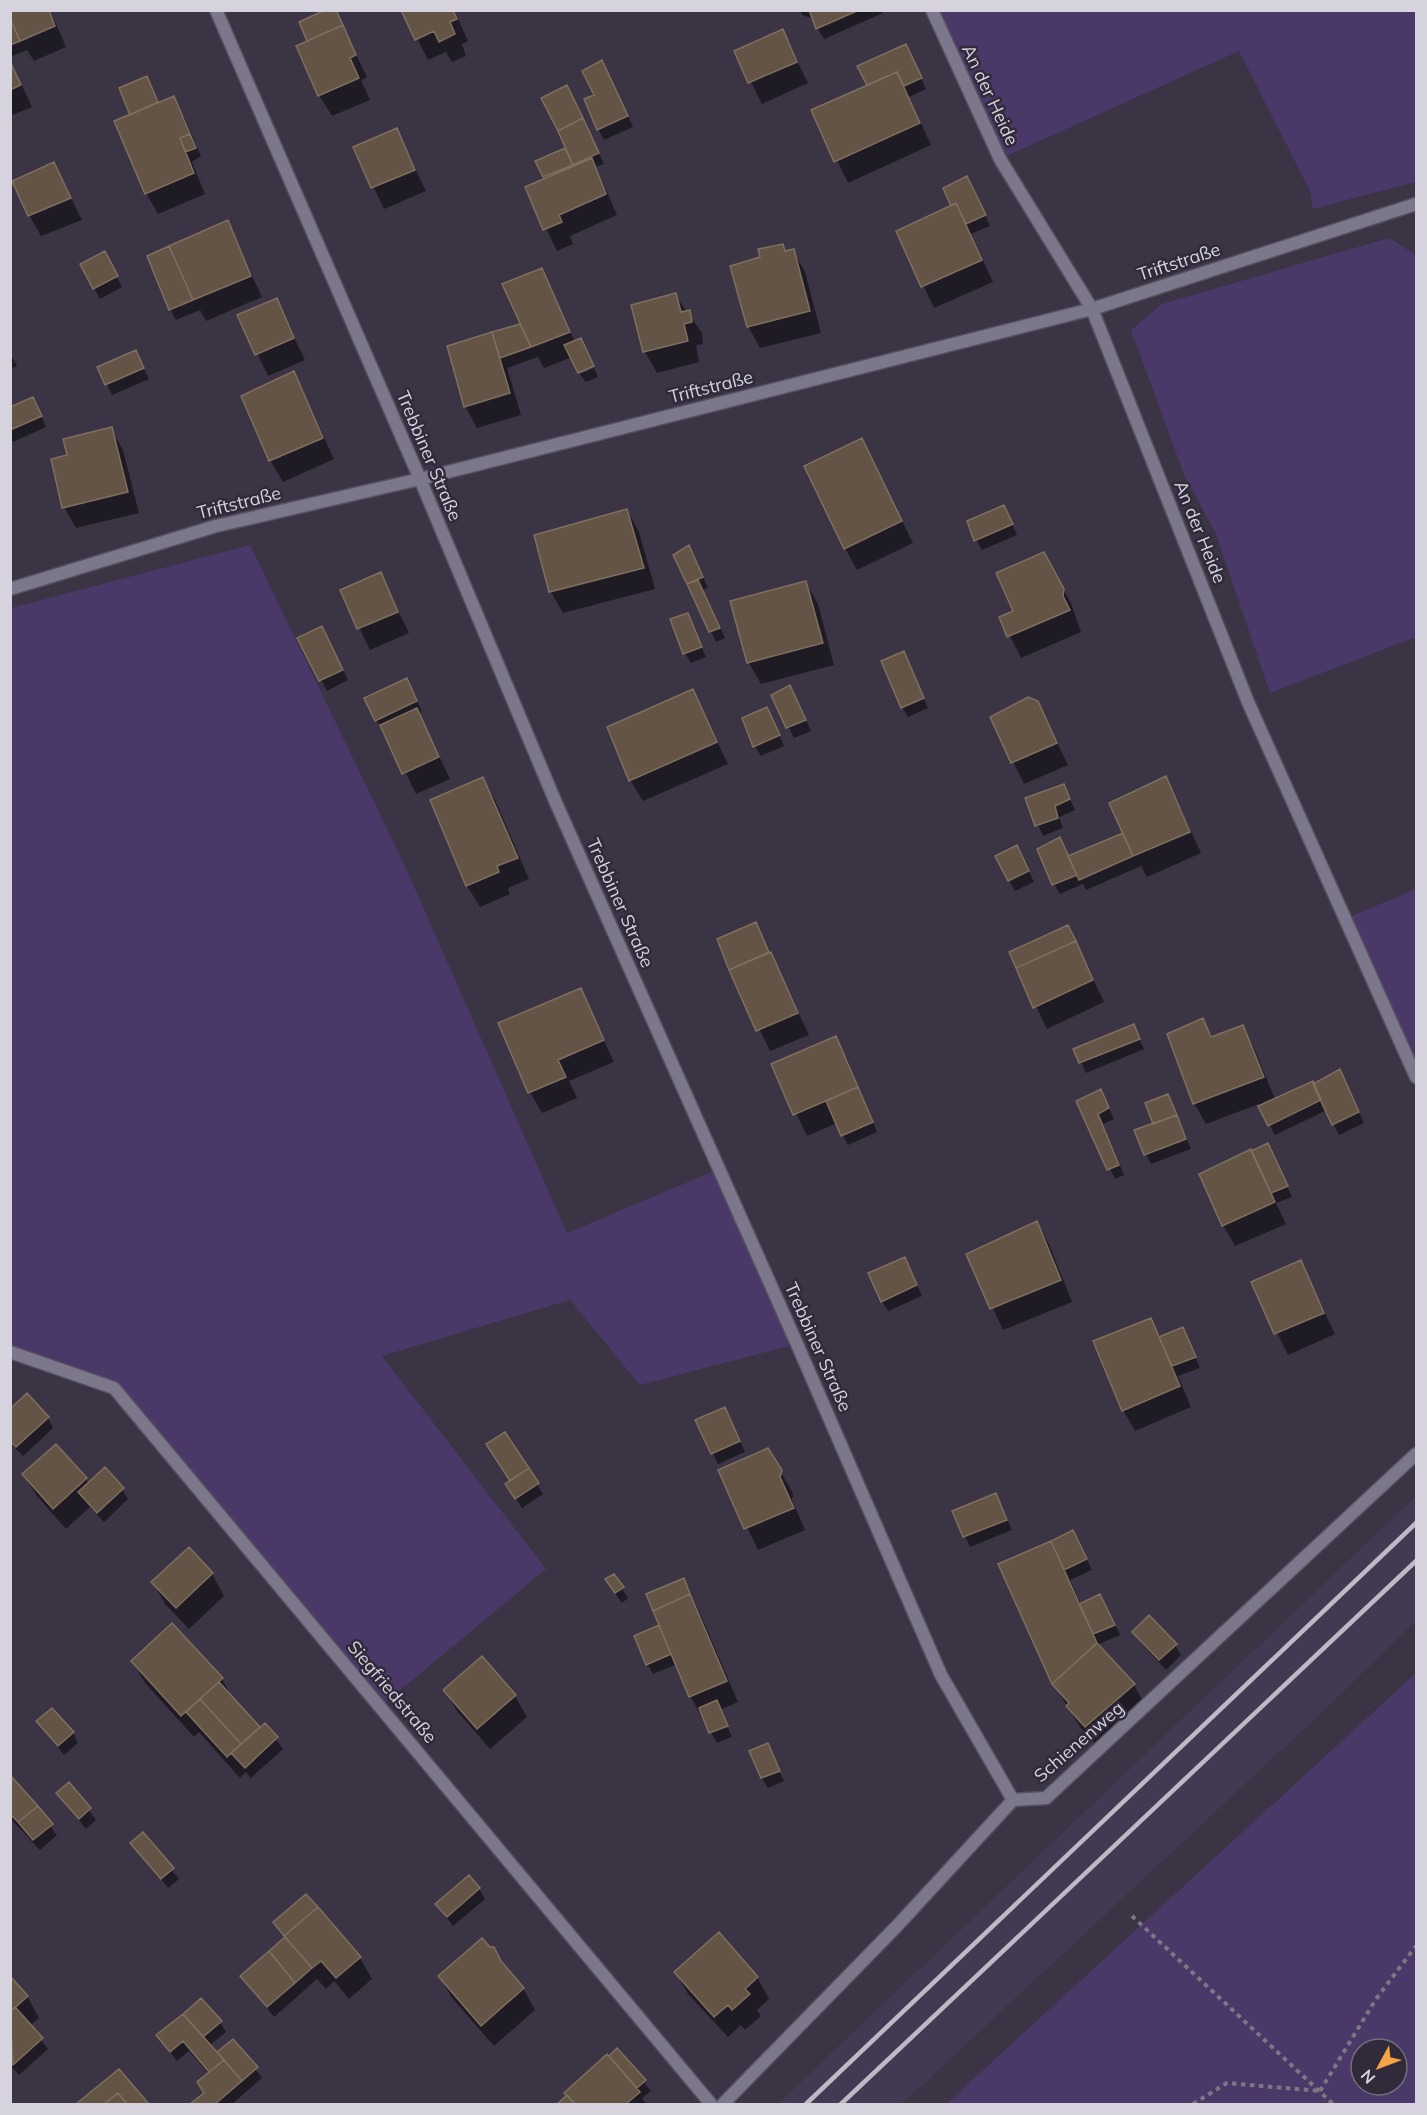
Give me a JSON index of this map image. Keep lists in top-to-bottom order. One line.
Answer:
{"streets":{"street":["An der Heide","Triftstraße","Trebbiner Straße","Siegfriedstraße","Schienenweg"]},"crossings":[["An der Heide","Triftstraße"],["Triftstraße","Trebbiner Straße"],["Trebbiner Straße","Schienenweg"]],"north":"bottom left"}
